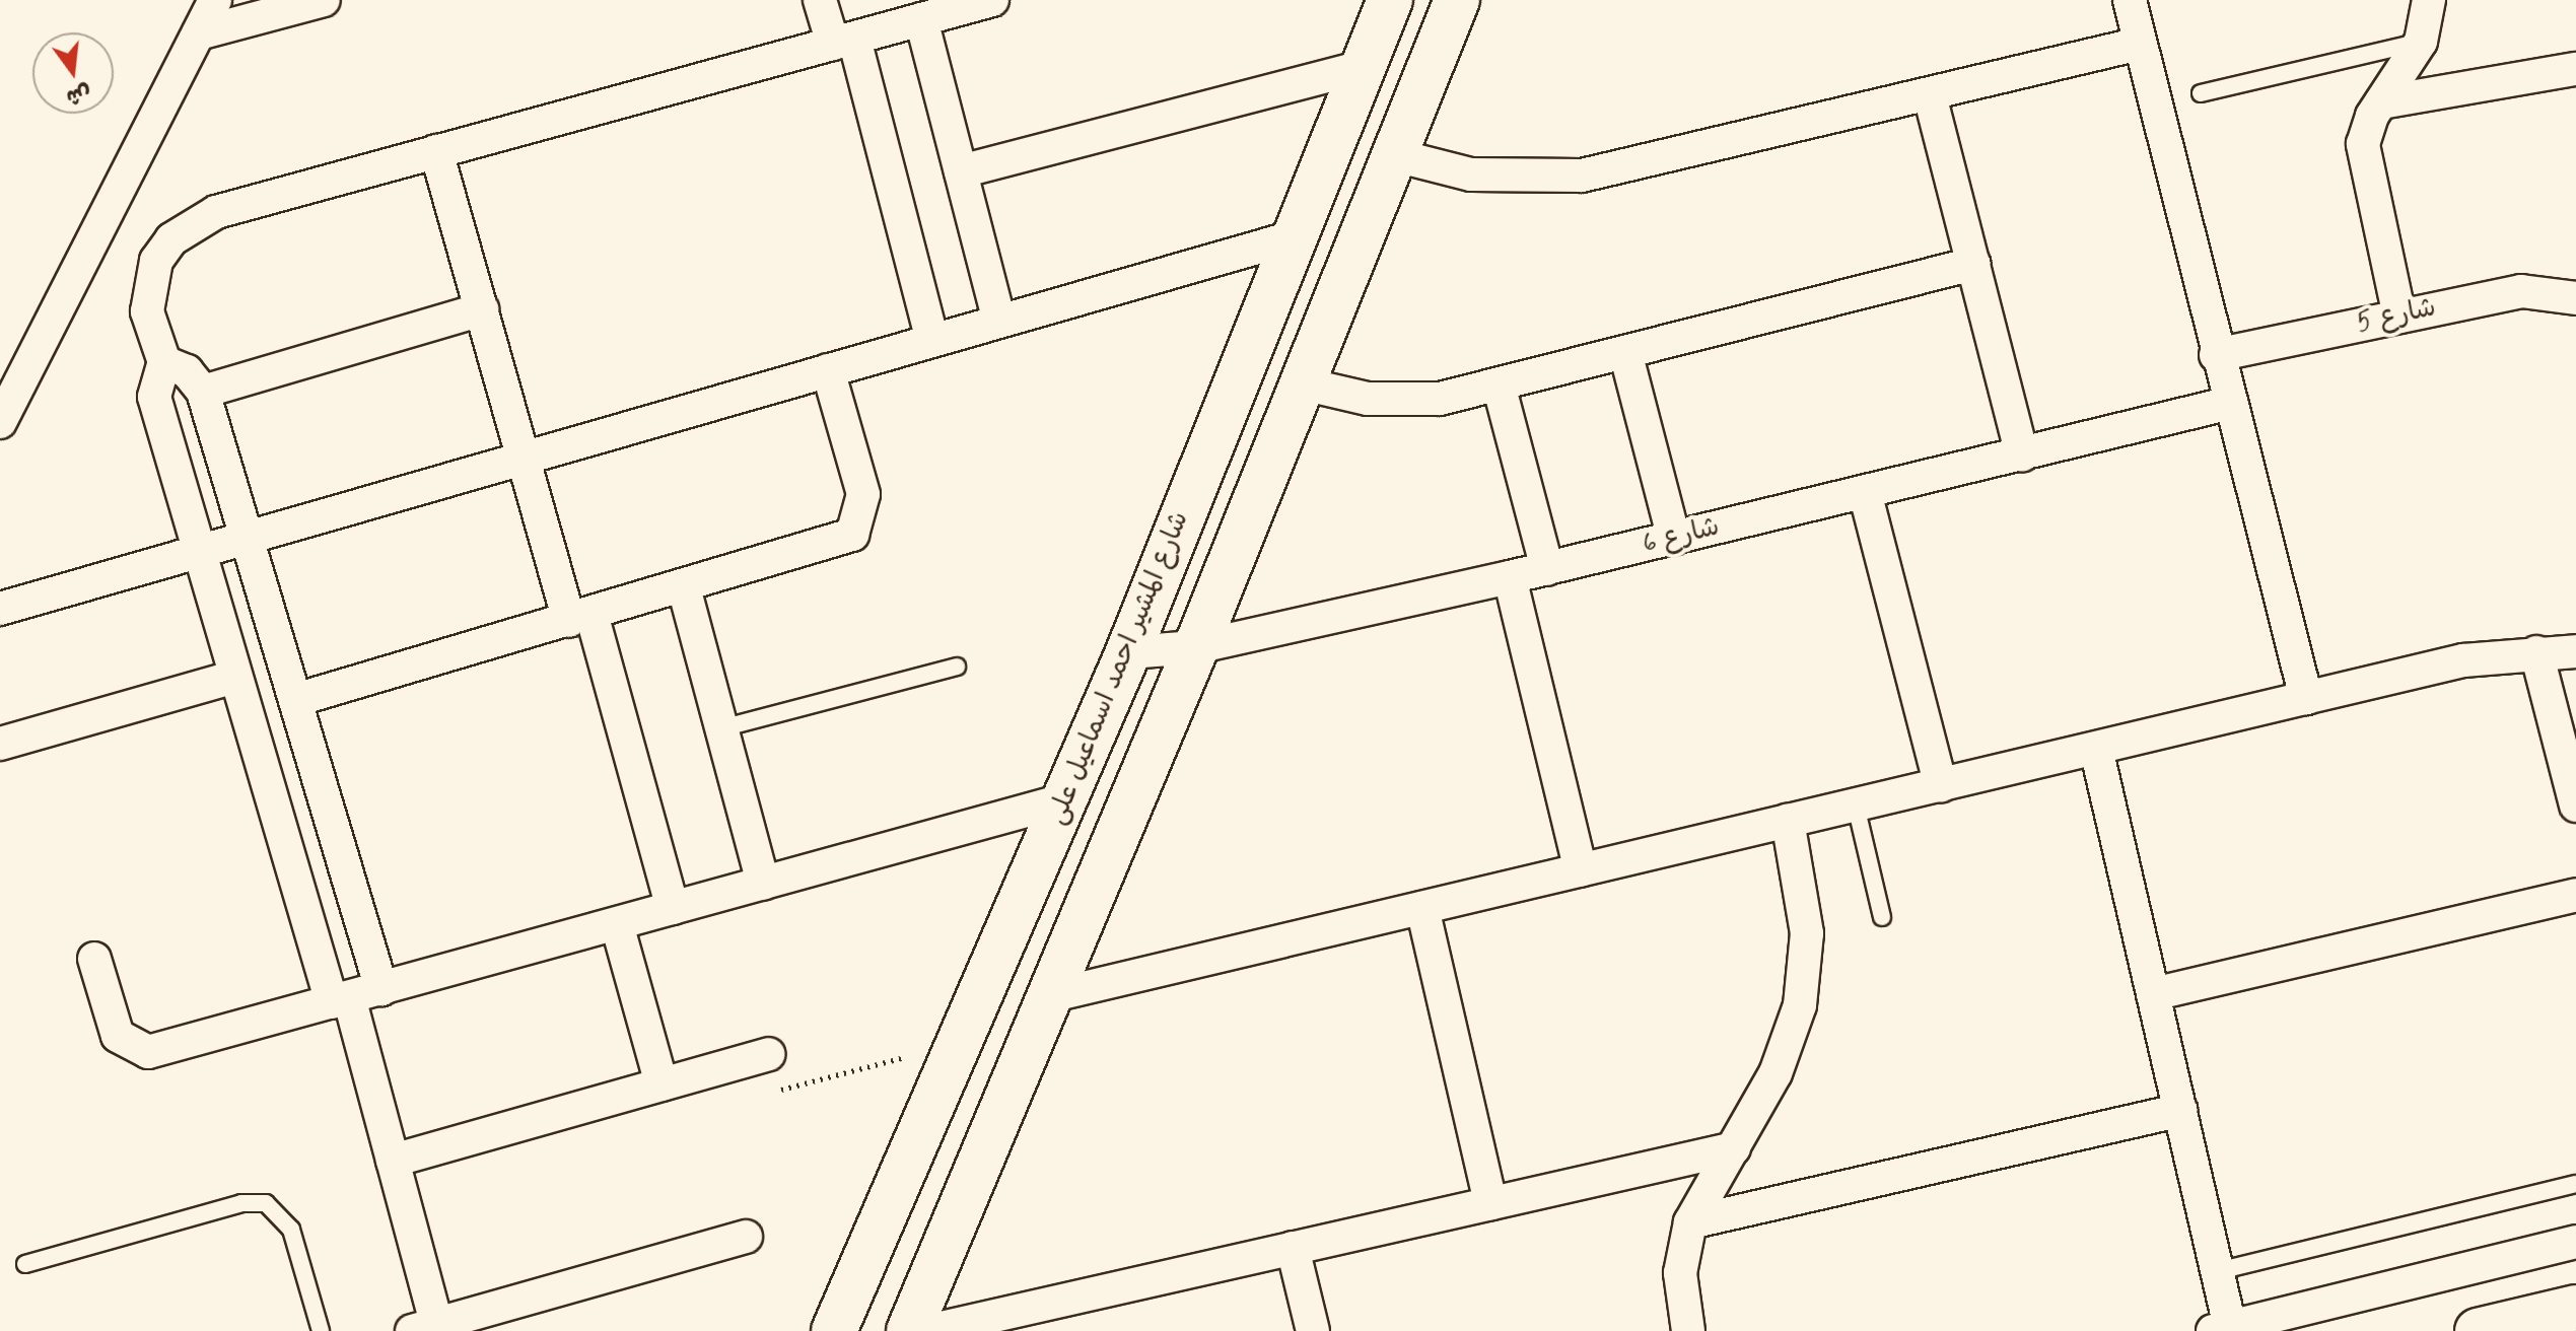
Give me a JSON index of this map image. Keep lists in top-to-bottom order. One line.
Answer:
{"streets":{"main road":["شارع المشير احمد اسماعيل على"],"street":["شارع 5","شارع 6"]},"crossings":[["شارع 6","شارع المشير احمد اسماعيل على"]],"north":"bottom"}
